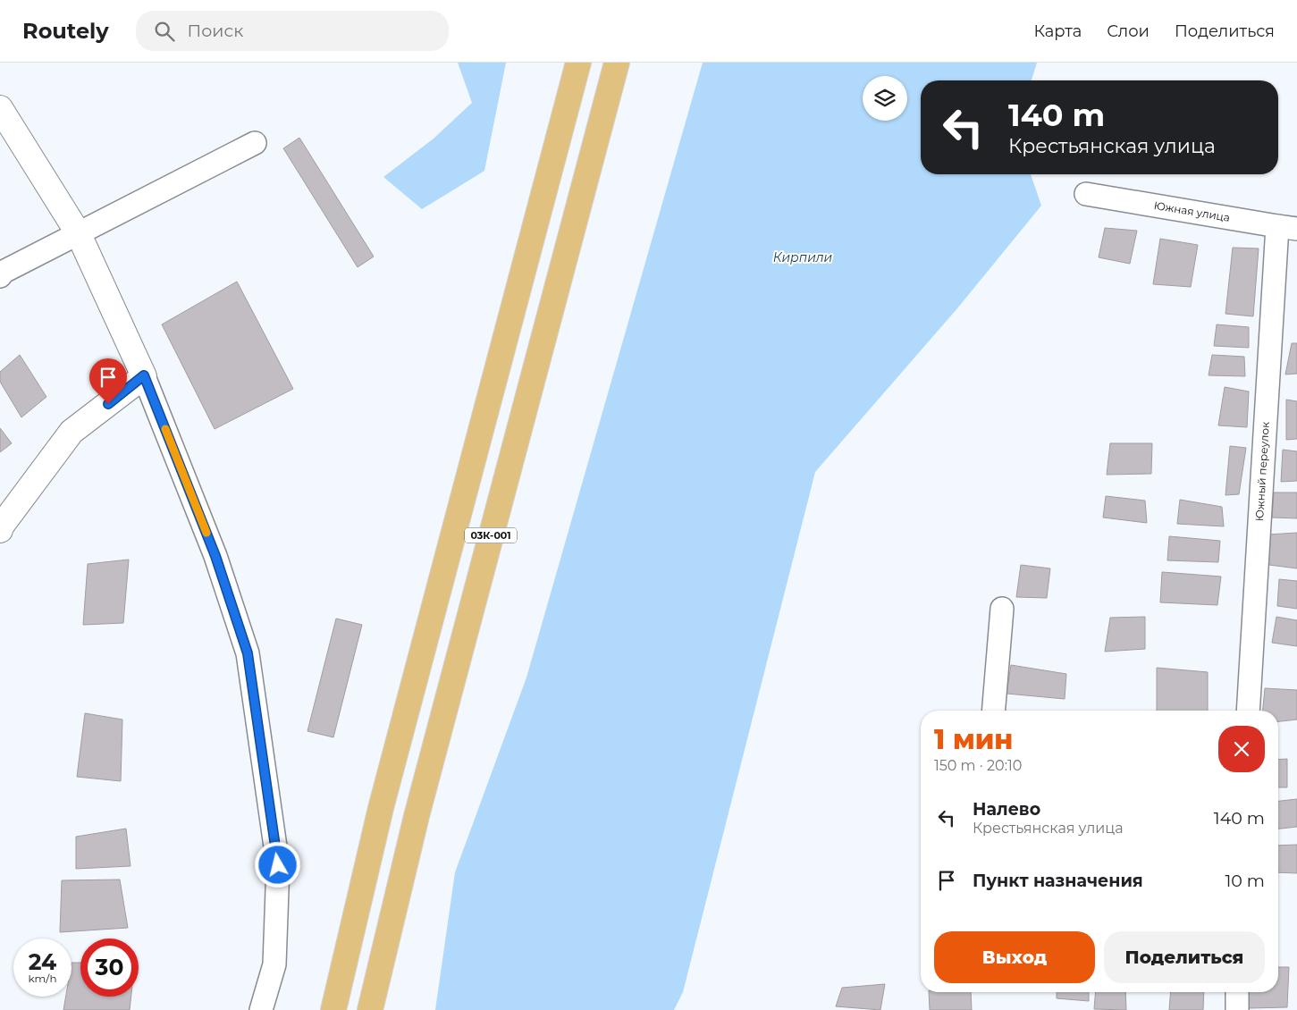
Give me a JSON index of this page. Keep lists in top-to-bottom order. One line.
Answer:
{"streets":{"main road":["03К-001"],"street":["Южная улица","Южный переулок"]},"crossings":[["Южная улица","Южный переулок"]],"water":["Кирпили"],"page":{"header":"Routely","search":"Поиск","nav":["Карта","Слои","Поделиться"],"turn":["140 m","Крестьянская улица"],"heading":["1 мин","150 m · 20:10"],"list":[{"name":"Налево","note":"Крестьянская улица","value":"140 m"},{"name":"Пункт назначения","value":"10 m"}],"buttons":["Выход","Поделиться"],"speed":"24 km/h","limit":"30"}}
